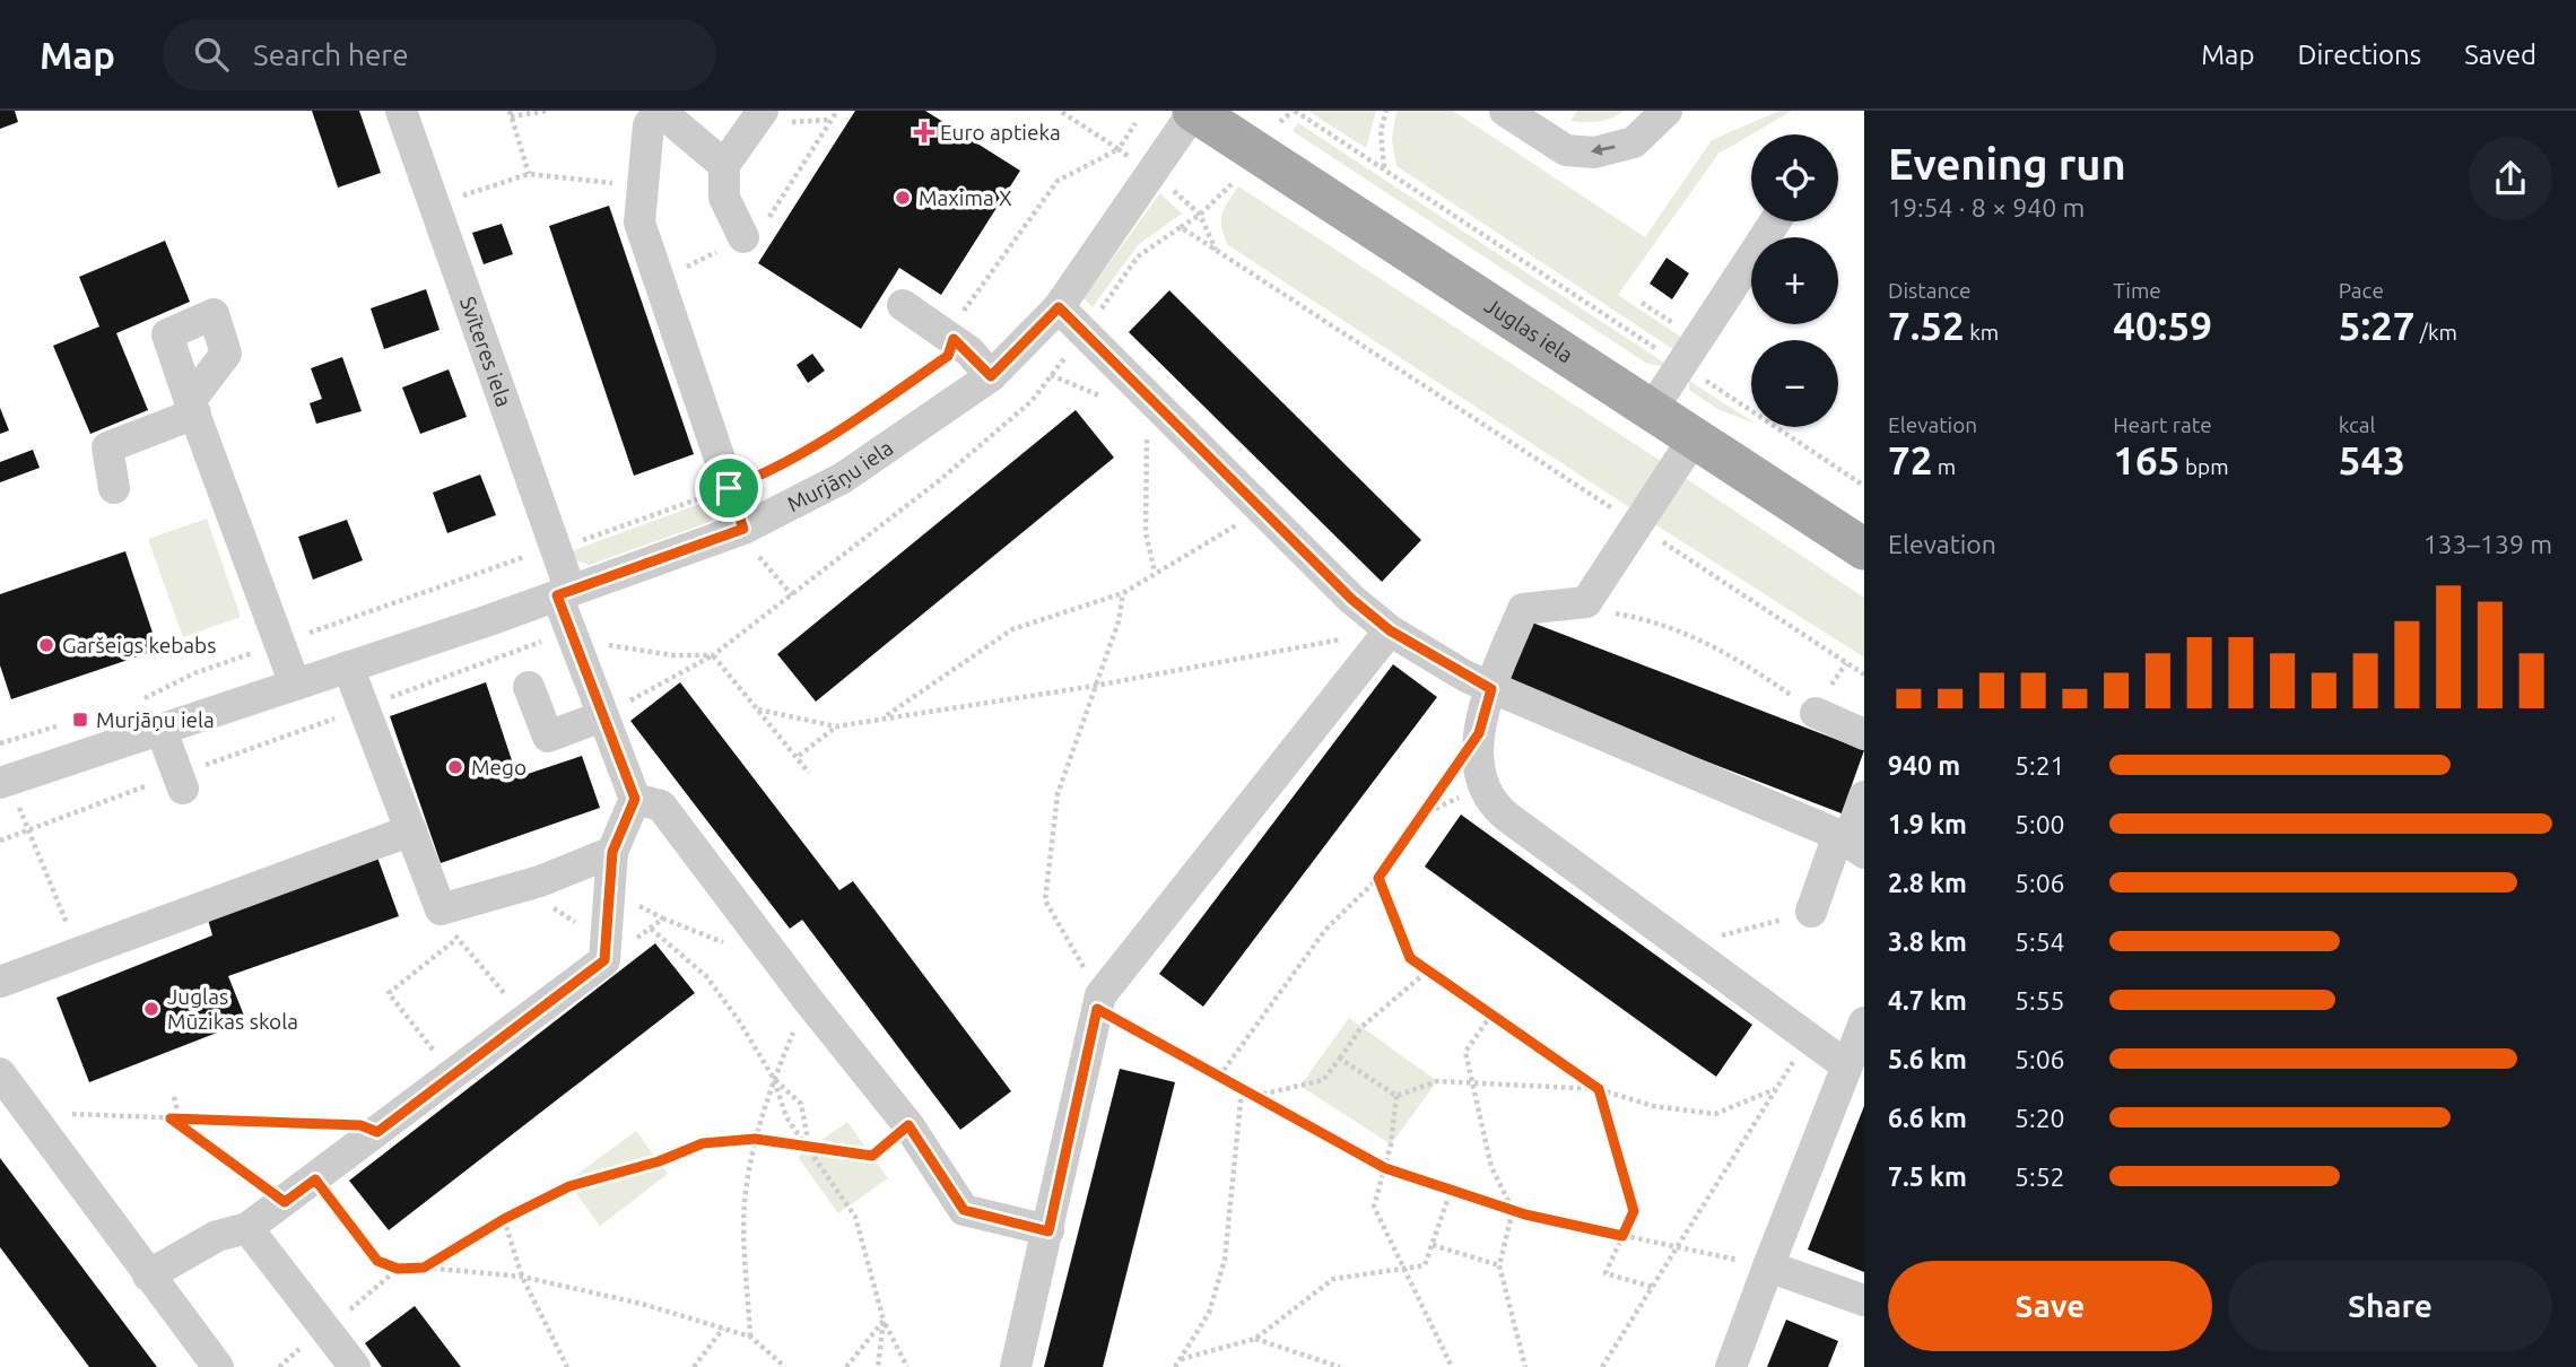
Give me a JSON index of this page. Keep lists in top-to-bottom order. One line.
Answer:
{"streets":{"main road":["Juglas iela"],"street":["Svīteres iela","Murjāņu iela"]},"crossings":[["Juglas iela","Murjāņu iela"],["Svīteres iela","Murjāņu iela"]],"places":{"health":["Euro aptieka"],"other":["Maxima X","Garšeigs kebabs","Mego","Juglas Mūzikas skola"],"transit":["Murjāņu iela"]},"page":{"header":"Map","search":"Search here","nav":["Map","Directions","Saved"],"heading":["Evening run","19:54 · 8 × 940 m"],"map_buttons":["+","−"],"stats":[["Distance","7.52 km"],["Time","40:59"],["Pace","5:27 /km"],["Elevation","72 m"],["Heart rate","165 bpm"],["kcal","543"]],"chart":["Elevation","133–139 m"],"list":[{"name":"940 m","note":"5:21"},{"name":"1.9 km","note":"5:00"},{"name":"2.8 km","note":"5:06"},{"name":"3.8 km","note":"5:54"},{"name":"4.7 km","note":"5:55"},{"name":"5.6 km","note":"5:06"},{"name":"6.6 km","note":"5:20"},{"name":"7.5 km","note":"5:52"}],"buttons":["Save","Share"]}}
